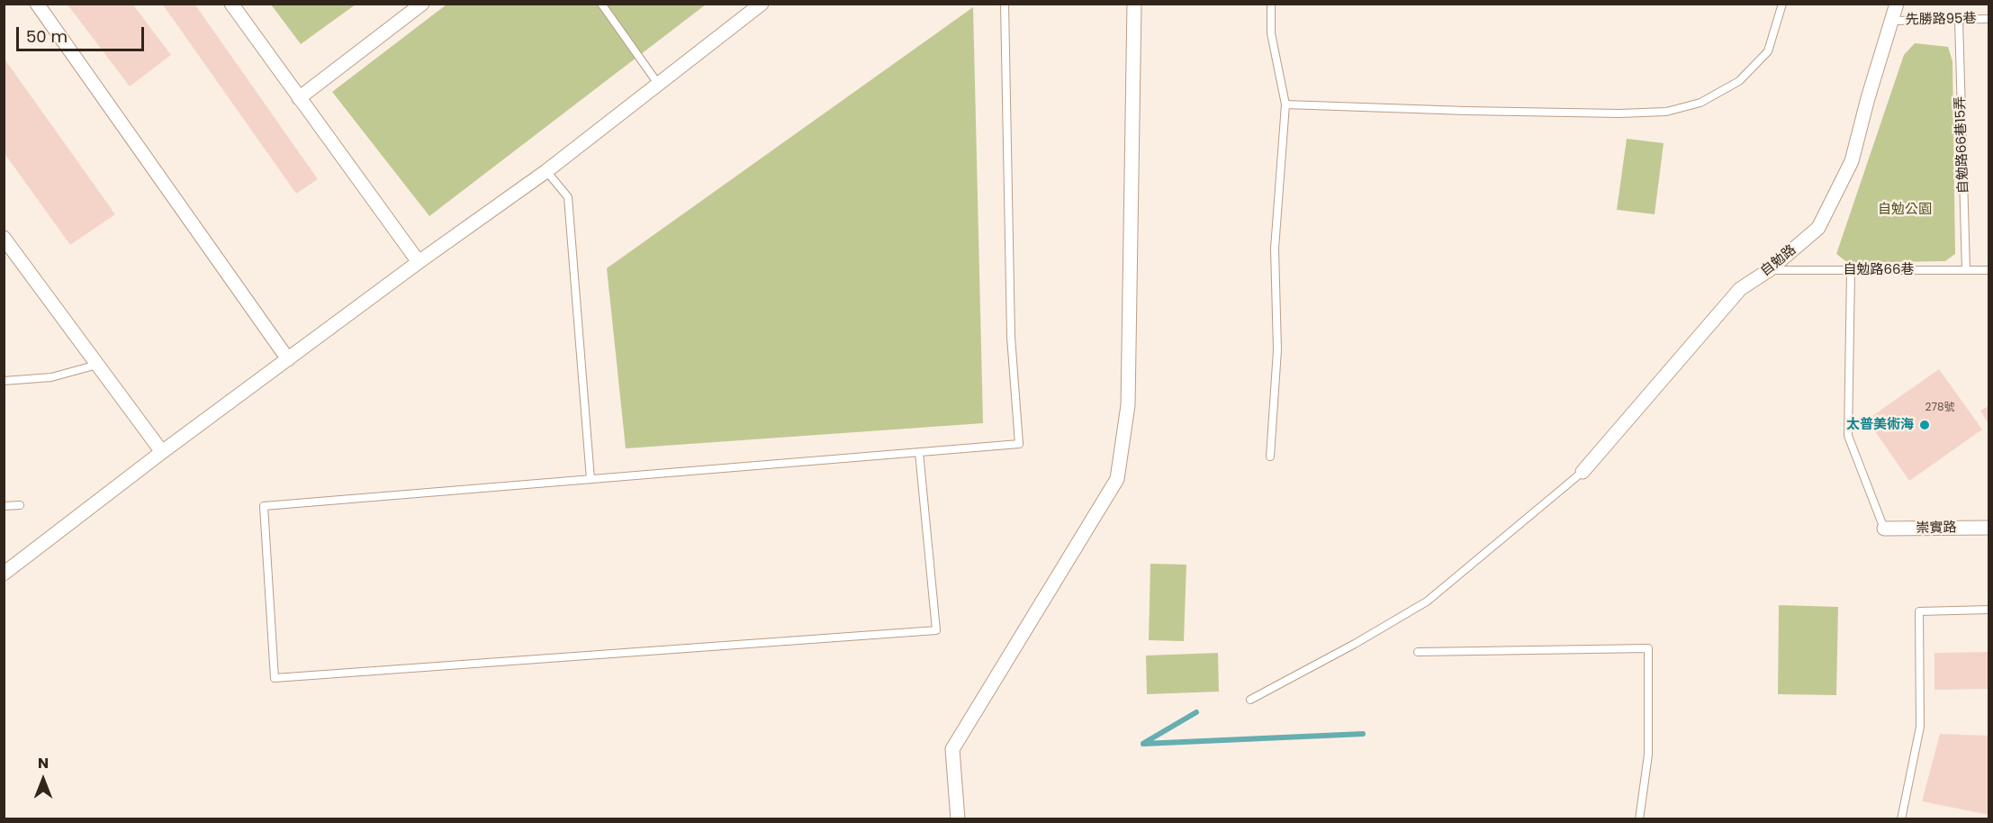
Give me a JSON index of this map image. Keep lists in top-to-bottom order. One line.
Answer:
{"streets":{"street":["自勉路","崇實路"],"lane":["先勝路95巷","自勉路66巷15弄","自勉路66巷"]},"crossings":[["先勝路95巷","自勉路66巷15弄"],["先勝路95巷","自勉路"],["自勉路66巷15弄","自勉路66巷"],["自勉路","自勉路66巷"]],"parks":["自勉公園"],"places":["太普美術海"],"house_numbers":["278號"],"scale_bar":"50 m","north":"top"}
